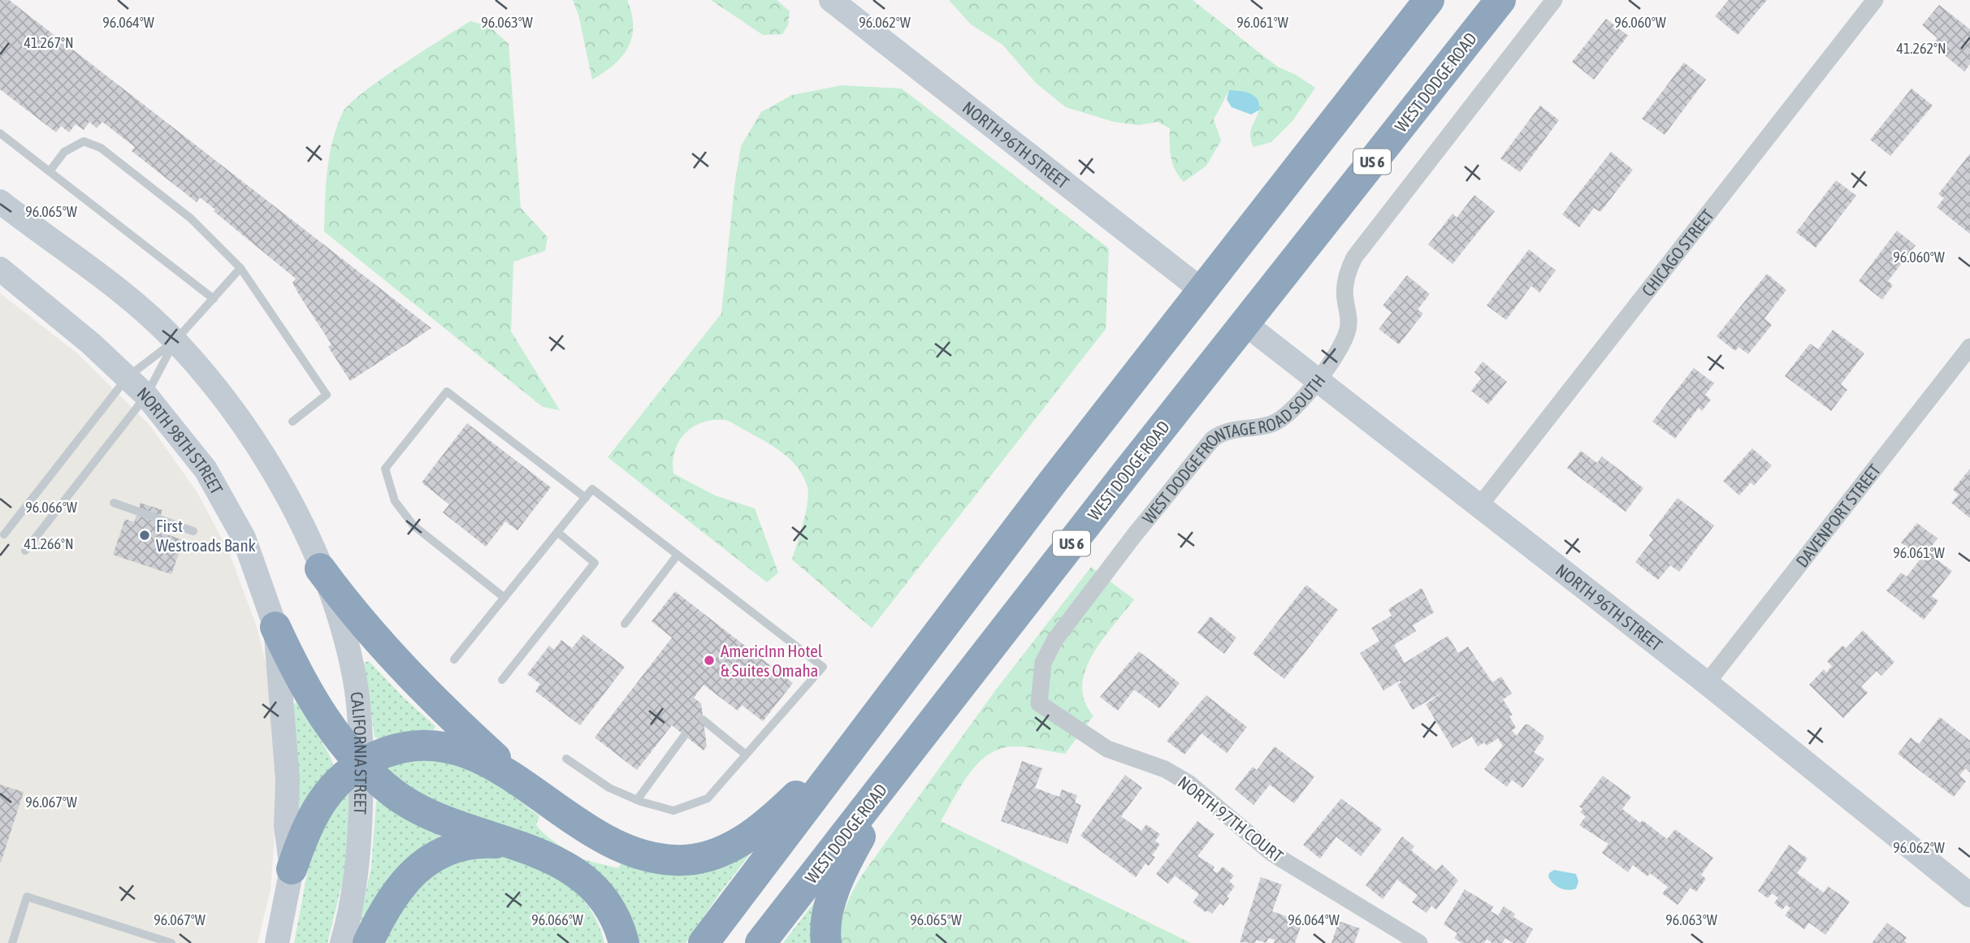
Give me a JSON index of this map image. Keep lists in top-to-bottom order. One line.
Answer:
{"streets":{"highway":["WEST DODGE ROAD","US 6"],"street":["NORTH 96TH STREET","CHICAGO STREET","NORTH 98TH STREET","WEST DODGE FRONTAGE ROAD SOUTH","DAVENPORT STREET","CALIFORNIA STREET","NORTH 97TH COURT"]},"crossings":[["WEST DODGE ROAD","NORTH 96TH STREET"],["NORTH 96TH STREET","CHICAGO STREET"],["NORTH 96TH STREET","WEST DODGE FRONTAGE ROAD SOUTH"],["NORTH 96TH STREET","DAVENPORT STREET"],["WEST DODGE FRONTAGE ROAD SOUTH","NORTH 97TH COURT"]],"places":["First Westroads Bank","AmericInn Hotel & Suites Omaha"],"coordinates":["96.062°W","96.061°W","96.064°W","96.063°W","96.060°W","41.267°N","41.262°N","96.065°W","96.066°W","41.266°N","96.067°W"]}
